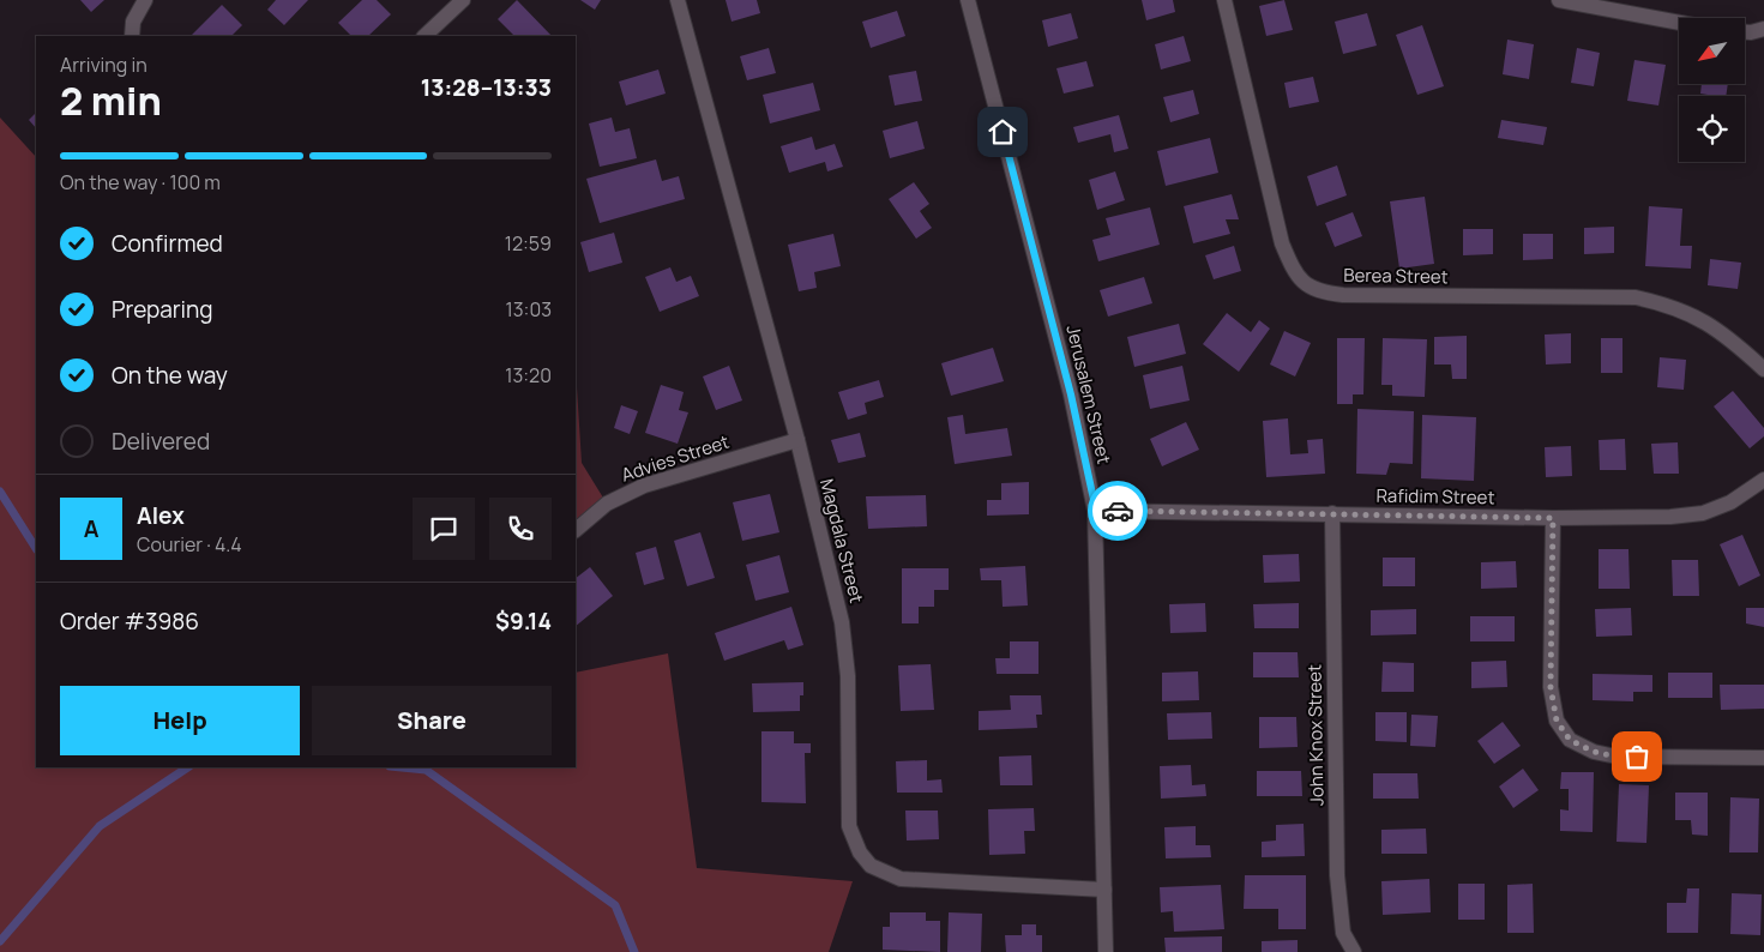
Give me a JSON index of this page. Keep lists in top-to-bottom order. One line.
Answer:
{"streets":{"street":["Berea Street","Jerusalem Street","Advies Street","Rafidim Street","Magdala Street","John Knox Street"]},"crossings":[["Jerusalem Street","Rafidim Street"],["Jerusalem Street","Magdala Street"],["Advies Street","Magdala Street"],["Rafidim Street","John Knox Street"]],"north":"bottom left","page":{"heading":["2 min","Arriving in","13:28–13:33"],"panel":["Alex","Courier · 4.4","Order #3986","$9.14"],"bar":"On the way · 100 m","list":[["Confirmed","12:59"],["Preparing","13:03"],["On the way","13:20"],"Delivered"],"round":"A","buttons":["Help","Share"]}}
